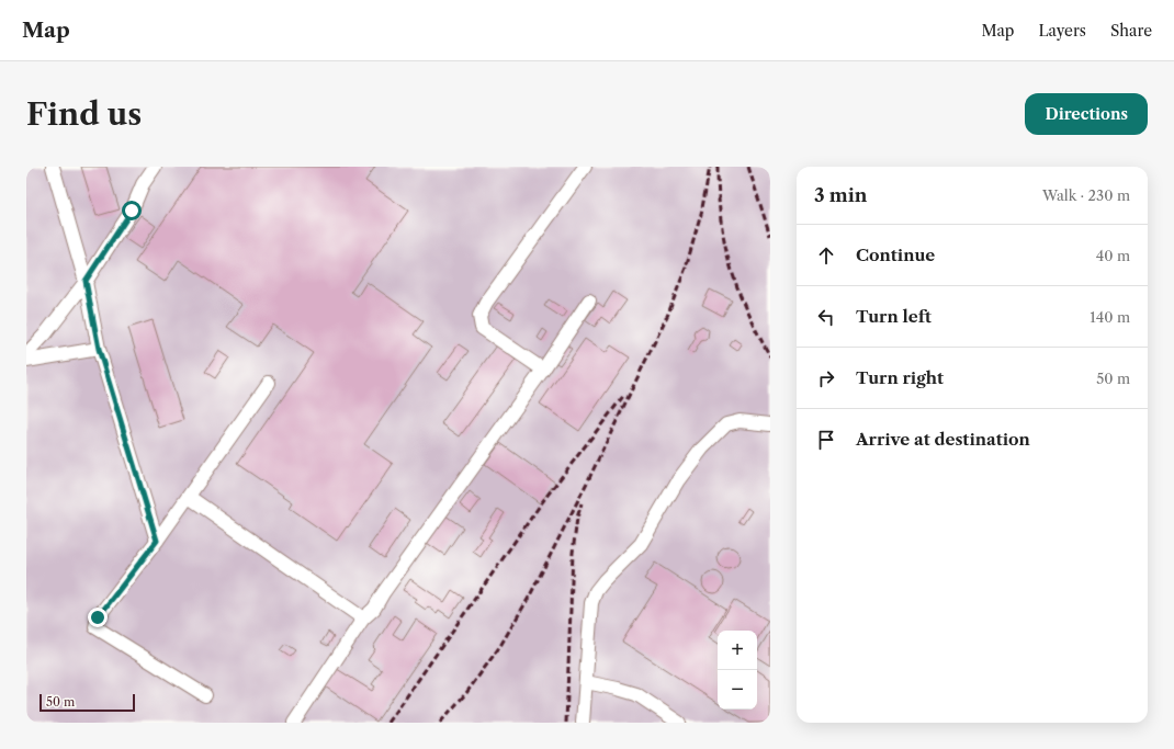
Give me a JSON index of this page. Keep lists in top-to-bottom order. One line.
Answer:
{"scale_bar":"50 m","page":{"header":"Map","nav":["Map","Layers","Share"],"buttons":"Directions","title":"Find us","heading":["3 min","Walk · 230 m"],"list":[["Continue","40 m"],["Turn left","140 m"],["Turn right","50 m"],"Arrive at destination"],"map_buttons":["+","−"],"scale":"50 m"}}
